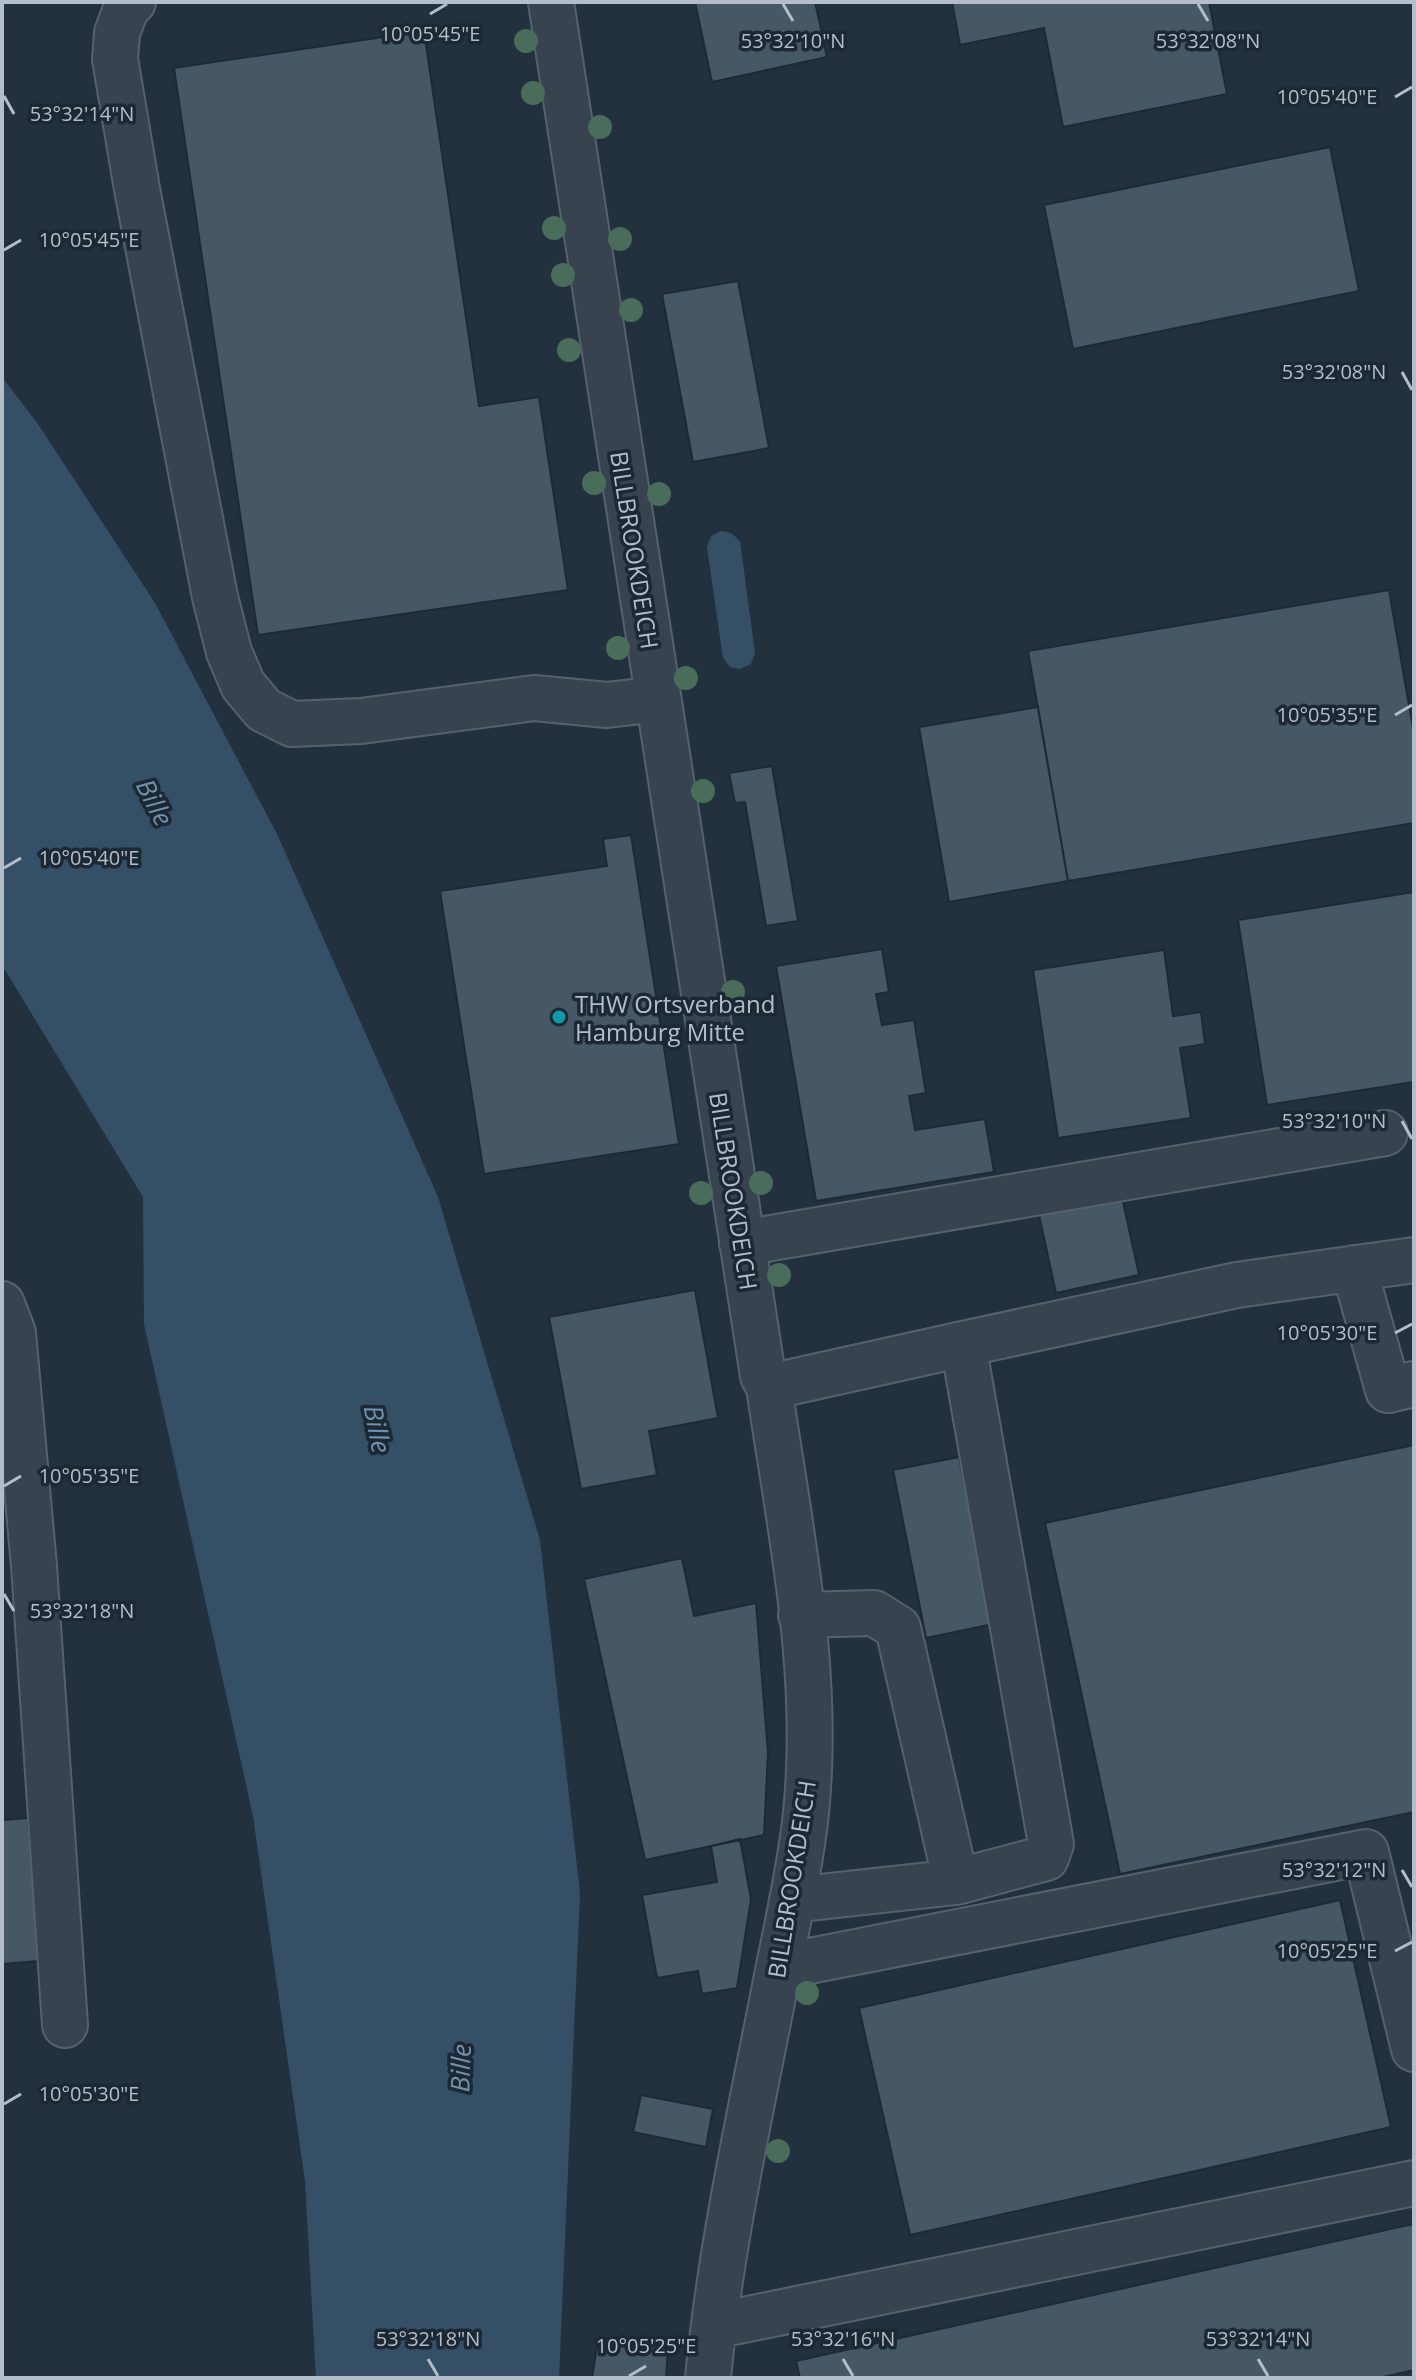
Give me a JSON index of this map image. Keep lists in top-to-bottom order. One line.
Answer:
{"streets":{"street":["BILLBROOKDEICH"]},"water":["Bille"],"places":["THW Ortsverband Hamburg Mitte"],"coordinates":["10°05'45\"E","53°32'10\"N","53°32'08\"N","10°05'40\"E","53°32'14\"N","10°05'35\"E","10°05'30\"E","53°32'18\"N","53°32'12\"N","10°05'25\"E","53°32'16\"N"]}
